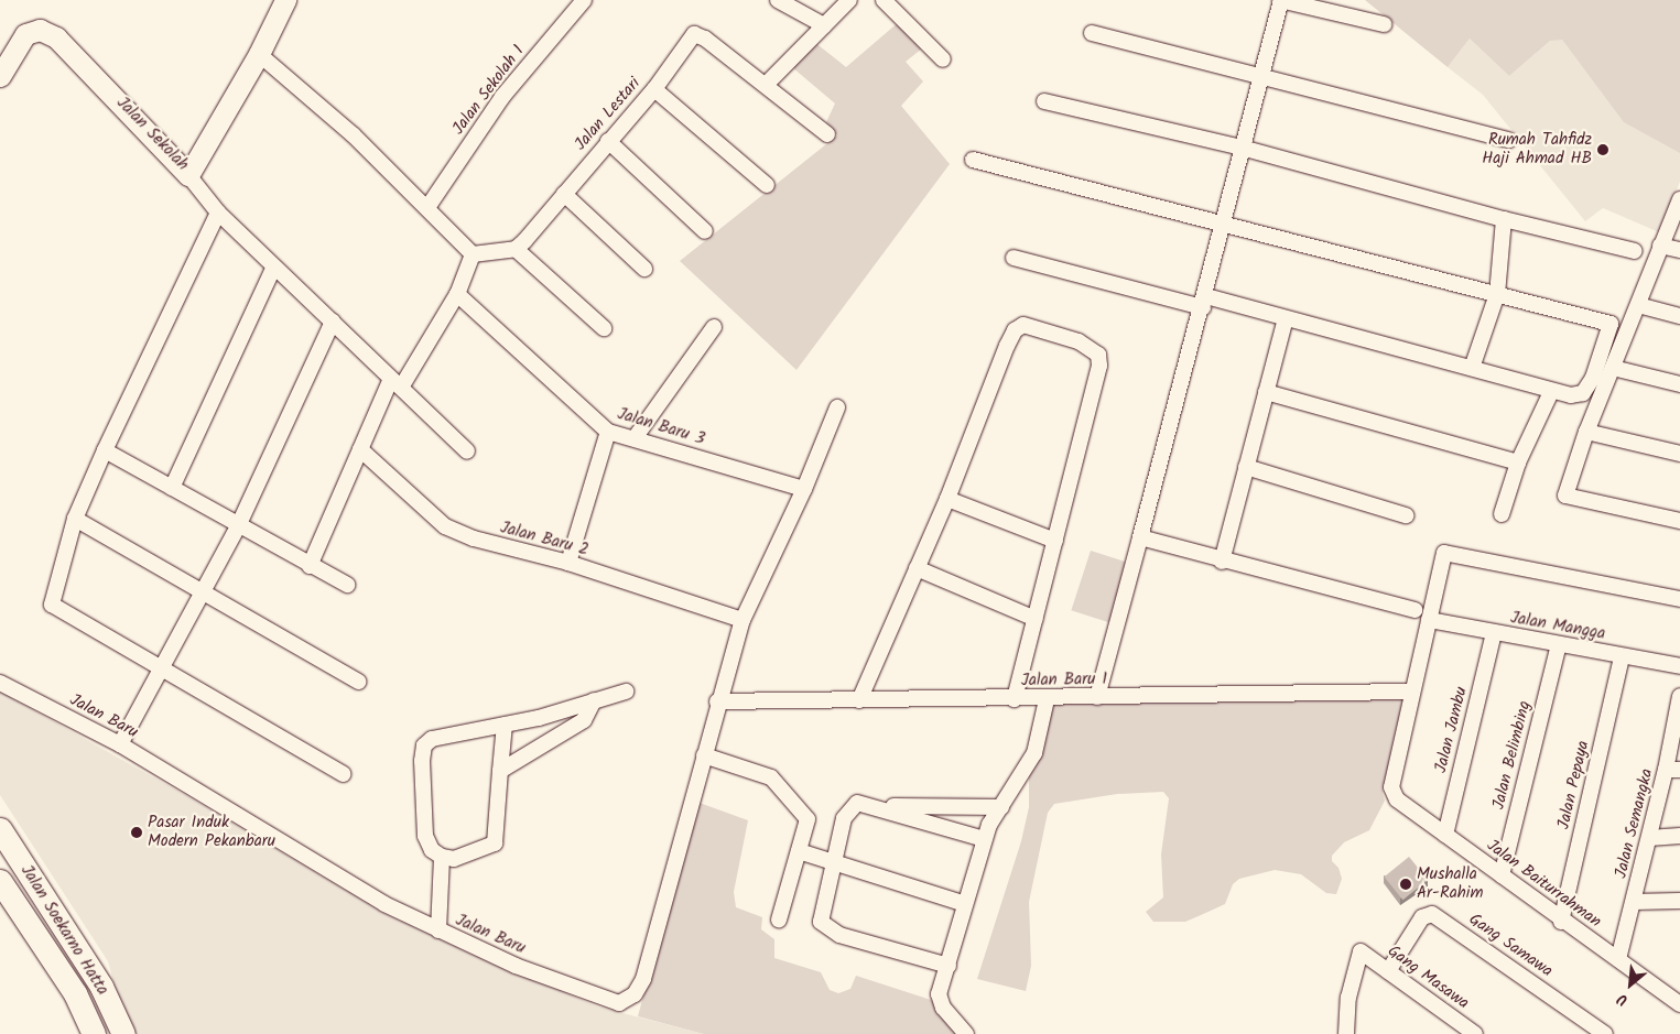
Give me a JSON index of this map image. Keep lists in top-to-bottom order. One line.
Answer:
{"streets":{"main road":["Jalan Soekarno Hatta"],"street":["Jalan Sekolah 1","Jalan Lestari","Jalan Sekolah","Jalan Baru 3","Jalan Baru 2","Jalan Mangga","Jalan Baru 1","Jalan Baru","Jalan Jambu","Jalan Belimbing","Jalan Pepaya","Jalan Semangka","Jalan Baiturrahman","Gang Samawa","Gang Masawa"]},"crossings":[["Jalan Baru 3","Jalan Baru"],["Jalan Baru 2","Jalan Baru"],["Jalan Mangga","Jalan Jambu"],["Jalan Mangga","Jalan Belimbing"],["Jalan Mangga","Jalan Pepaya"],["Jalan Baru 1","Jalan Baru"],["Jalan Baru 1","Jalan Baiturrahman"],["Jalan Jambu","Jalan Baiturrahman"],["Jalan Belimbing","Jalan Baiturrahman"],["Jalan Pepaya","Jalan Baiturrahman"],["Jalan Semangka","Jalan Baiturrahman"],["Gang Samawa","Gang Masawa"]],"places":["Rumah Tahfidz Haji Ahmad HB","Pasar Induk Modern Pekanbaru","Mushalla Ar-Rahim"],"north":"bottom left"}
